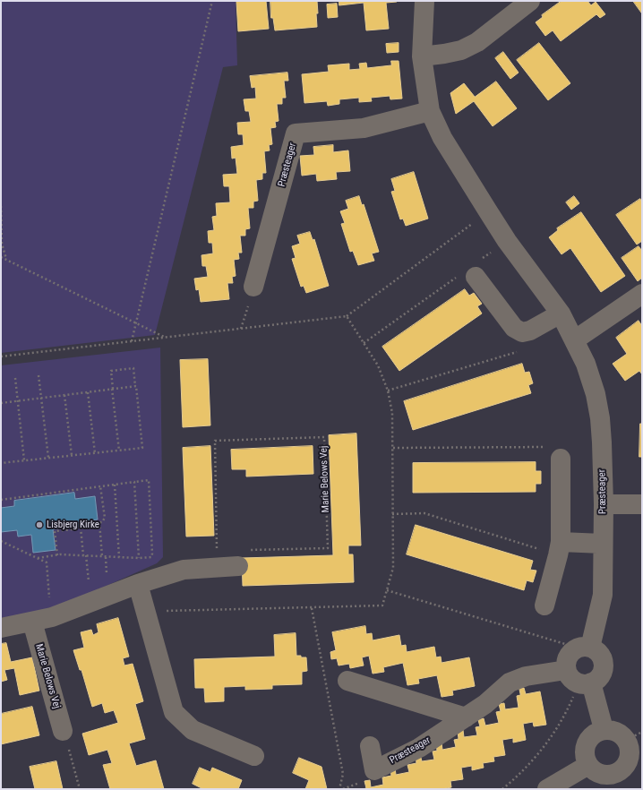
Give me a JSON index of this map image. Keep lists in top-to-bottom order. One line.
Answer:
{"streets":{"street":["Præsteager","Marie Belows Vej"]},"places":["Lisbjerg Kirke"]}
